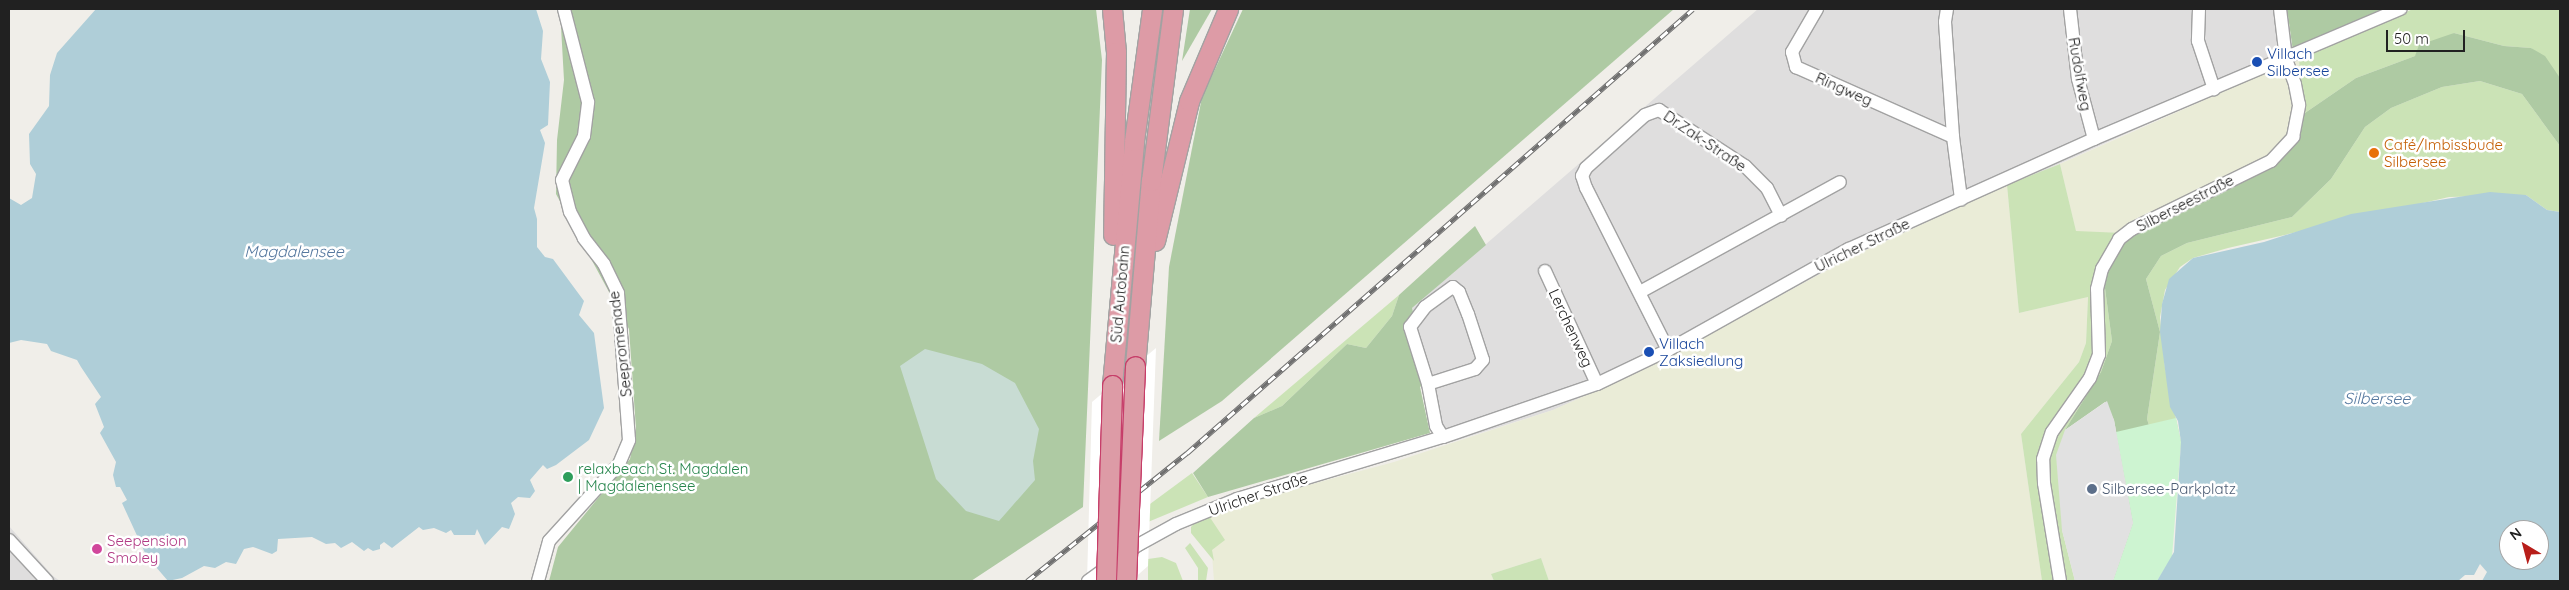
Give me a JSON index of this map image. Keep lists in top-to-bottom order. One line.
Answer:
{"streets":{"highway":["Süd Autobahn"],"street":["Rudolfweg","Ringweg","Dr.Zak-Straße","Silberseestraße","Ulricher Straße","Lerchenweg","Seepromenade"]},"crossings":[["Rudolfweg","Ulricher Straße"],["Dr.Zak-Straße","Ulricher Straße"],["Silberseestraße","Ulricher Straße"],["Ulricher Straße","Lerchenweg"]],"water":["Magdalensee","Silbersee"],"places":["Villach Silbersee","Café/Imbissbude Silbersee","Villach Zaksiedlung","relaxbeach St. Magdalen | Magdalenensee","Silbersee-Parkplatz","Seepension Smoley"],"scale_bar":"50 m","north":"top left"}
